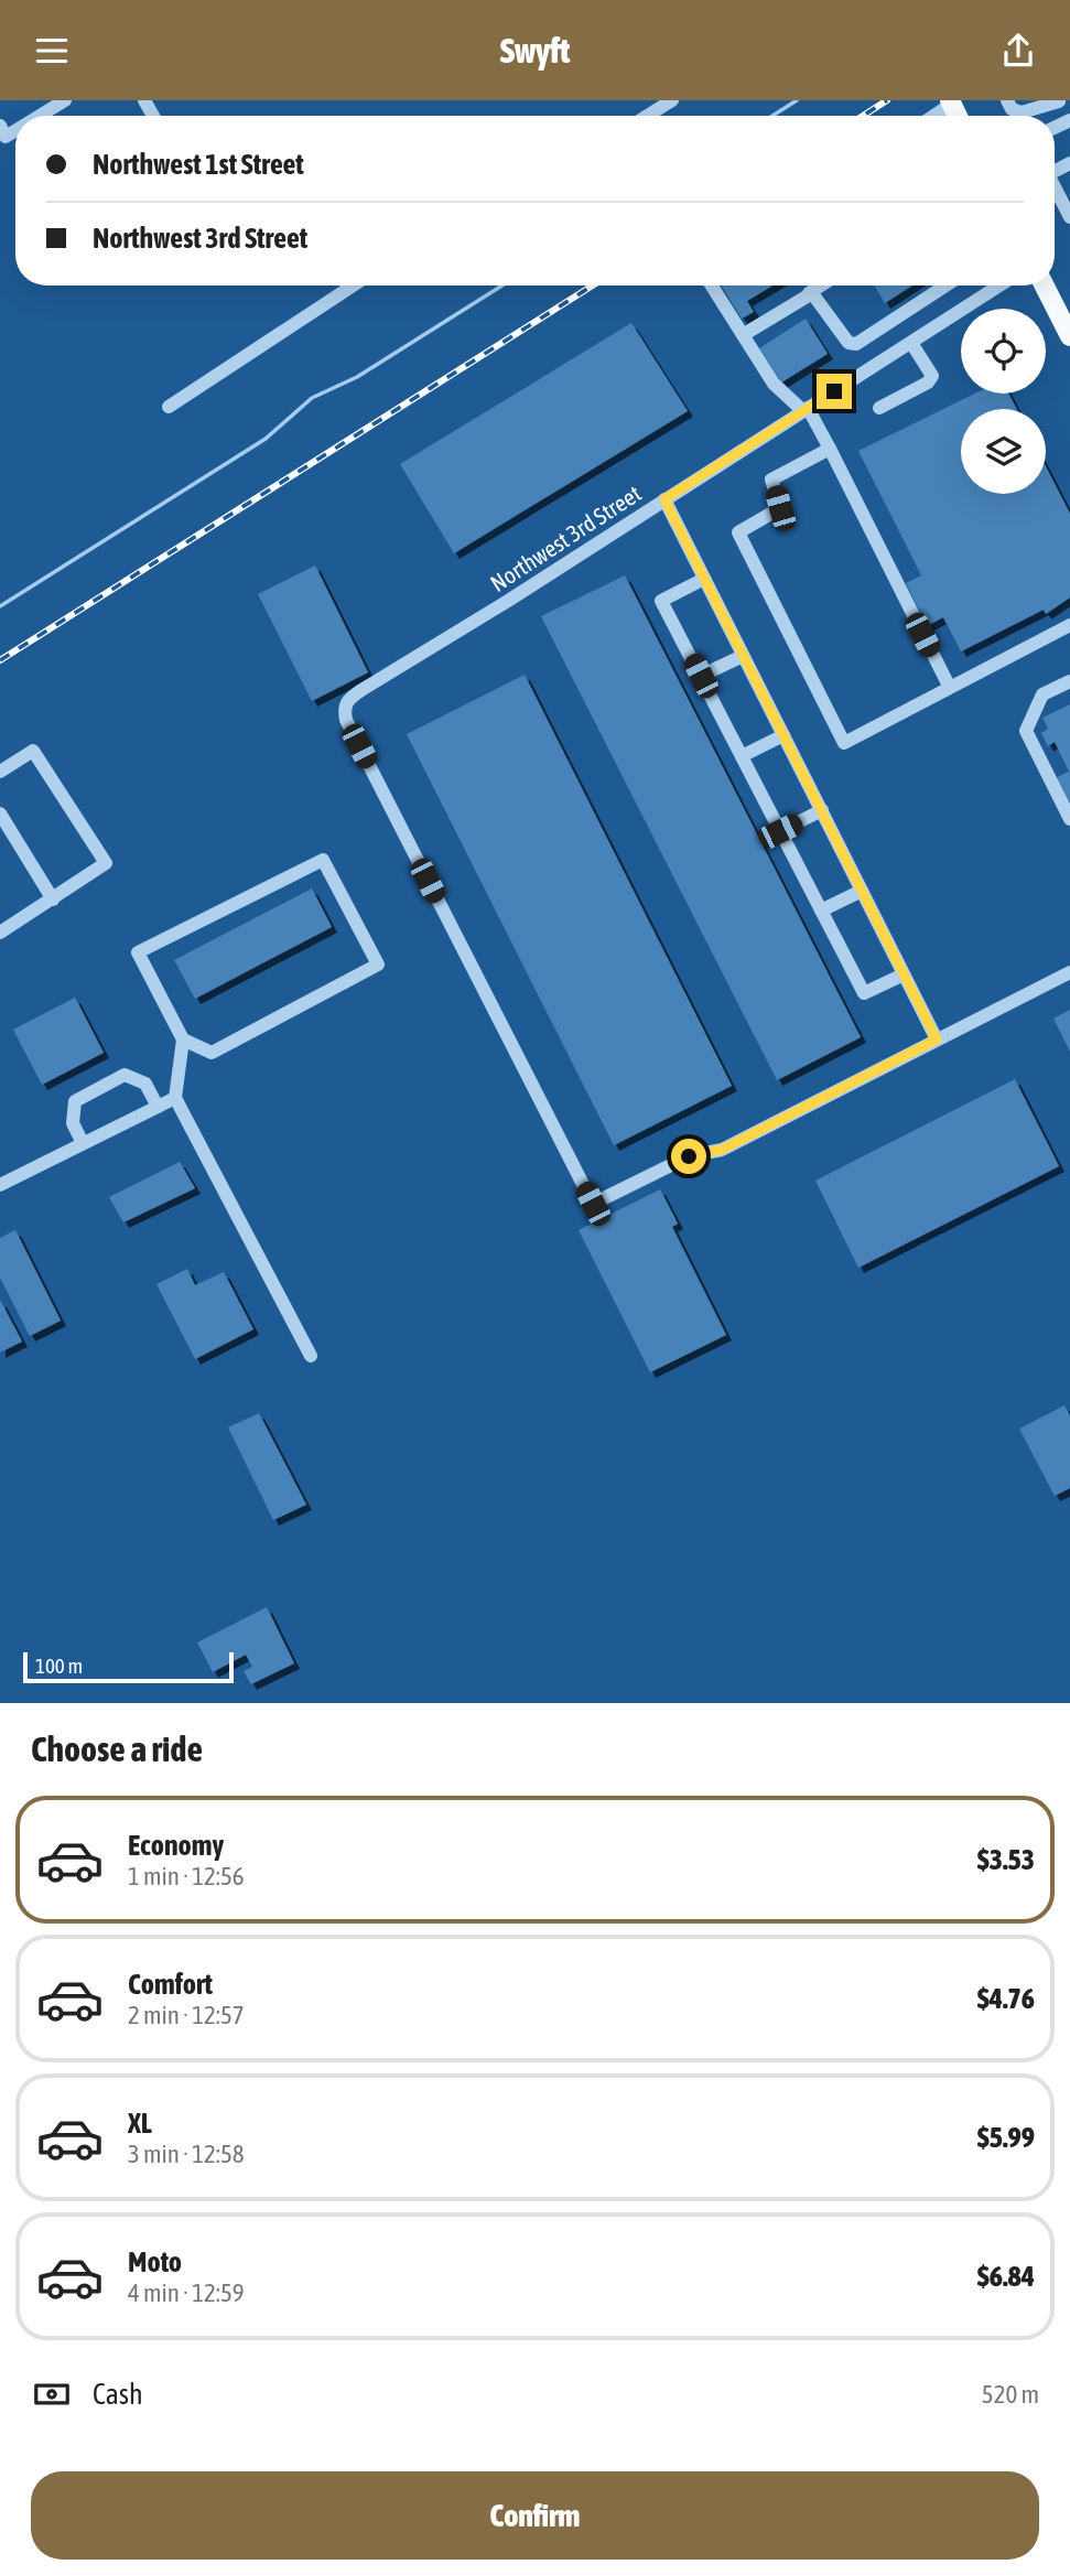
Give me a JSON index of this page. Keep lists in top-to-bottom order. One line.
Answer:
{"streets":{"street":["Northwest 3rd Street"]},"scale_bar":"100 m","page":{"header":"Swyft","banner":["Northwest 1st Street","Northwest 3rd Street"],"scale":"100 m","heading":"Choose a ride","list":[{"name":"Economy","note":"1 min · 12:56","value":"$3.53"},{"name":"Comfort","note":"2 min · 12:57","value":"$4.76"},{"name":"XL","note":"3 min · 12:58","value":"$5.99"},{"name":"Moto","note":"4 min · 12:59","value":"$6.84"}],"pay":["Cash","520 m"],"buttons":"Confirm"}}
